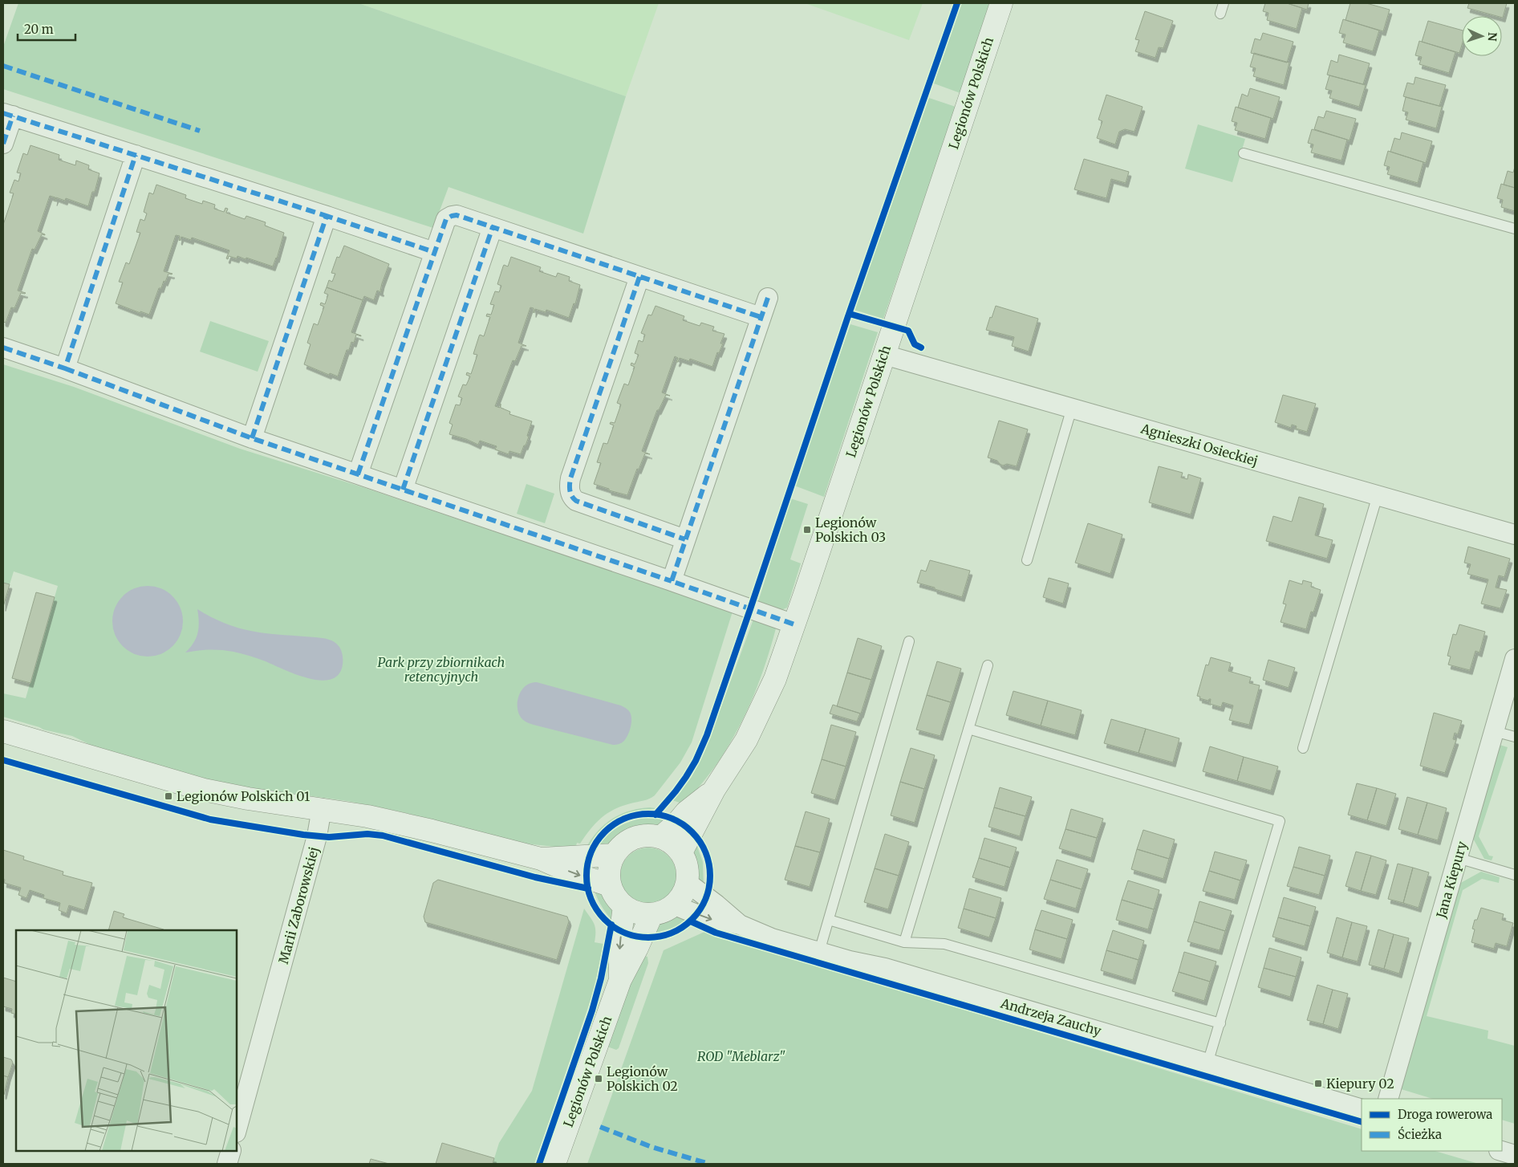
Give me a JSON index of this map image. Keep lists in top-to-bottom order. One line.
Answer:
{"streets":{"street":["Legionów Polskich","Agnieszki Osieckiej","Jana Kiepury","Marii Zaborowskiej","Andrzeja Zauchy"]},"crossings":[["Legionów Polskich","Agnieszki Osieckiej"],["Legionów Polskich","Andrzeja Zauchy"]],"parks":["Park przy zbiornikach retencyjnych","ROD \"Meblarz\""],"places":{"transit":["Legionów Polskich 03","Legionów Polskich 01","Legionów Polskich 02","Kiepury 02"]},"legend":["Droga rowerowa","Ścieżka"],"scale_bar":"20 m","north":"right"}
